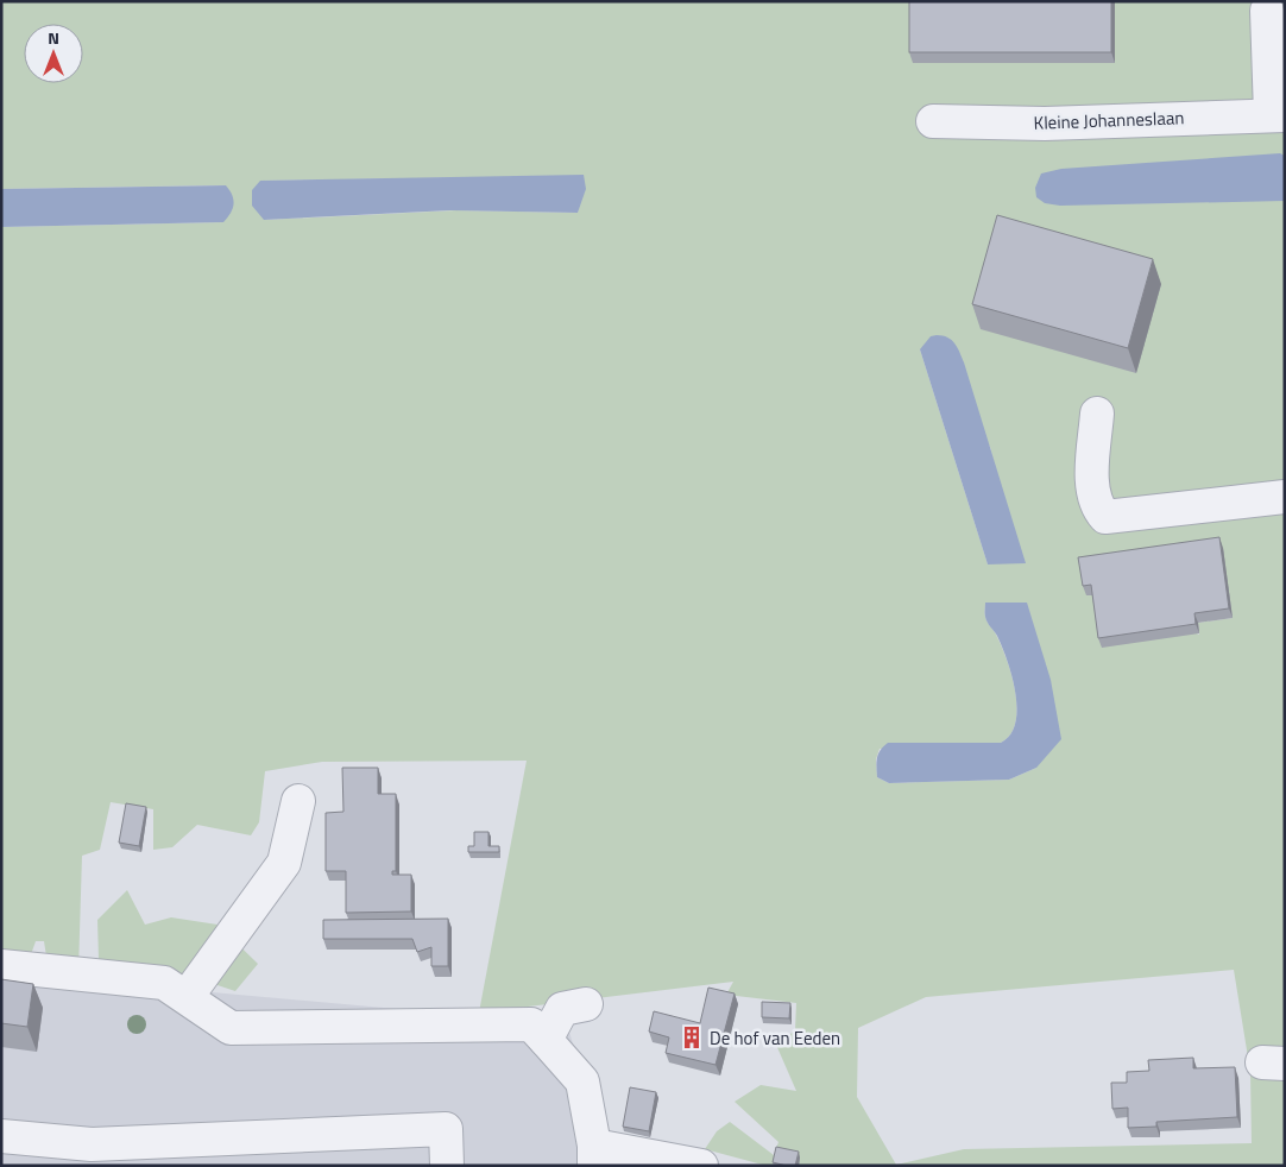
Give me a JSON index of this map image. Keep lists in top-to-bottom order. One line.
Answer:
{"streets":{"street":["Kleine Johanneslaan"]},"places":{"building":["De hof van Eeden"]},"north":"top"}
